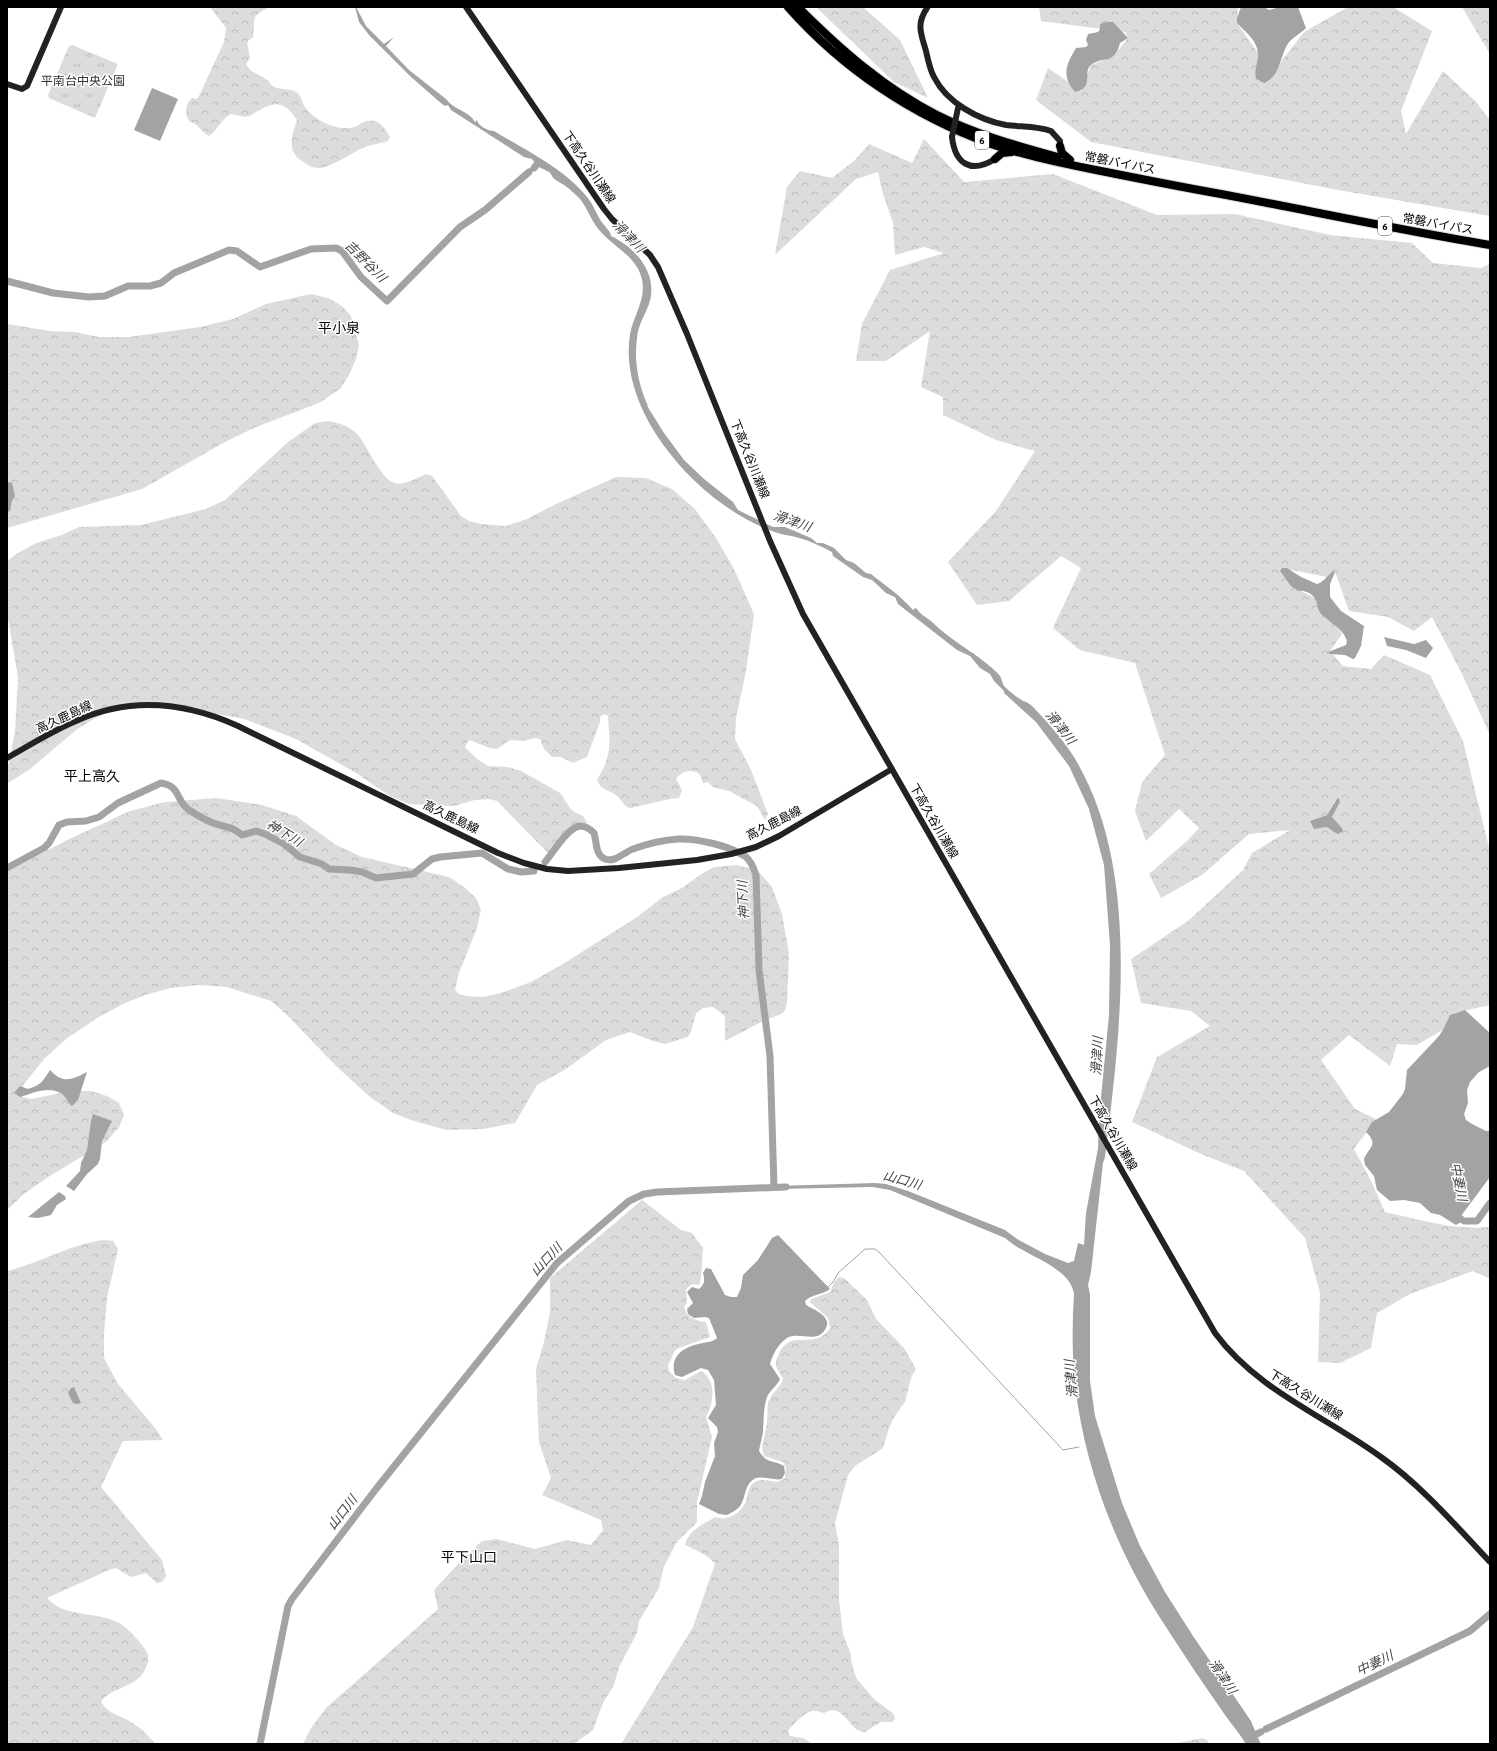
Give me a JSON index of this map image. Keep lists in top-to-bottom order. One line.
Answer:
{"streets":{"highway":["6","常磐バイパス"],"main road":["下高久谷川瀬線","高久鹿島線"]},"crossings":[["下高久谷川瀬線","高久鹿島線"]],"districts":["平小泉","平上高久","平下山口"],"water":["滑津川","吉野谷川","神下川","山口川","中妻川"],"parks":["平南台中央公園"]}
